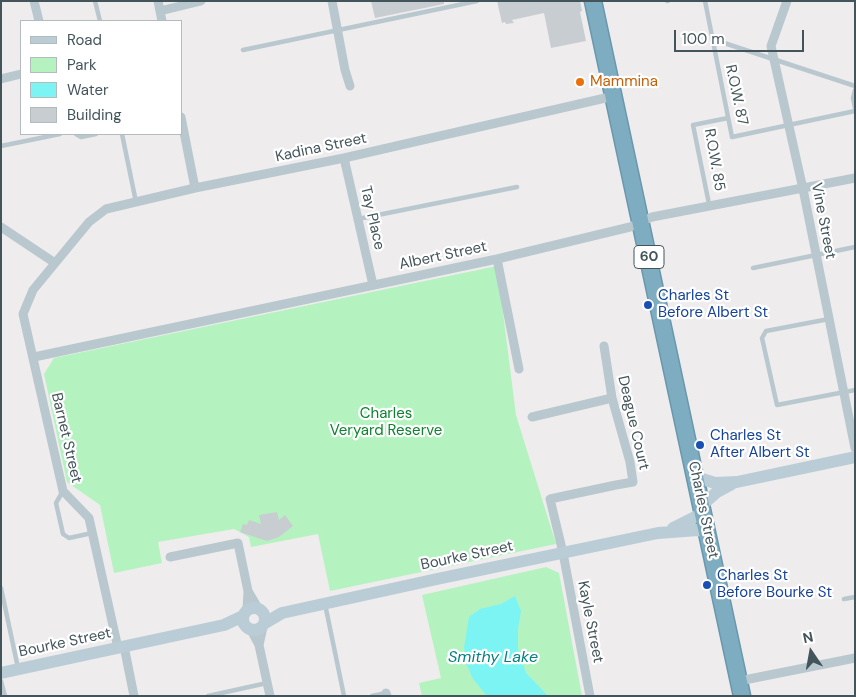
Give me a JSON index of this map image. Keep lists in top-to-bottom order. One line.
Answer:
{"streets":{"highway":["60","Charles Street"],"street":["Kadina Street","Tay Place","Vine Street","Albert Street","Deague Court","Barnet Street","Bourke Street","Kayle Street"],"lane":["R.O.W. 87","R.O.W. 85"]},"crossings":[["R.O.W. 87","R.O.W. 85"],["R.O.W. 87","Vine Street"],["Kadina Street","Tay Place"],["Kadina Street","Barnet Street"],["Kadina Street","Charles Street"],["R.O.W. 85","Albert Street"],["Tay Place","Albert Street"],["Vine Street","Albert Street"],["Albert Street","Barnet Street"],["Albert Street","Charles Street"],["Deague Court","Kayle Street"],["Barnet Street","Bourke Street"],["Charles Street","Bourke Street"],["Bourke Street","Kayle Street"]],"water":["Smithy Lake"],"parks":["Charles Veryard Reserve"],"places":["Mammina","Charles St Before Albert St","Charles St After Albert St","Charles St Before Bourke St"],"legend":["Road","Park","Water","Building"],"scale_bar":"100 m","north":"top"}
